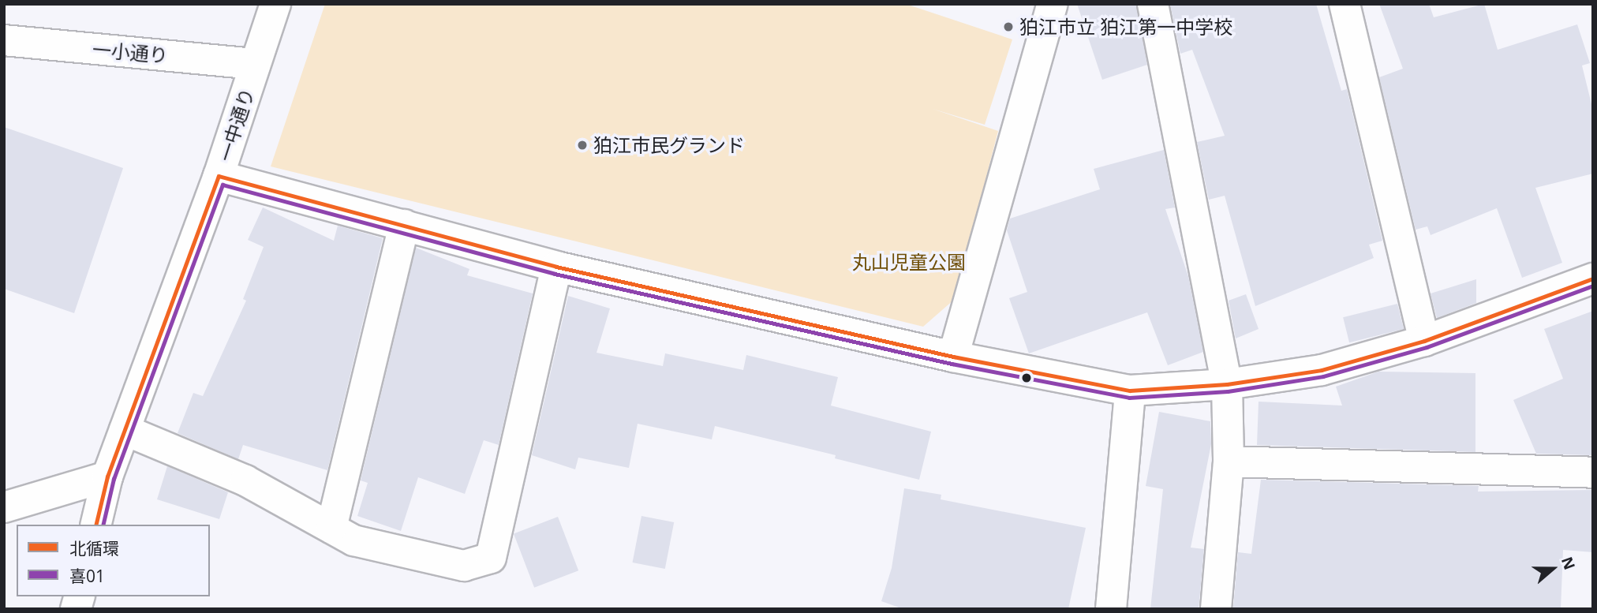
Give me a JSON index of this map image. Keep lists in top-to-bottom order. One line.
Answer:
{"streets":{"street":["一小通り","一中通り"]},"crossings":[["一小通り","一中通り"]],"parks":["丸山児童公園"],"places":["狛江市立 狛江第一中学校","狛江市民グランド"],"lines":["transit line 北循環","transit line 喜01"],"legend":["北循環","喜01"],"north":"right"}
